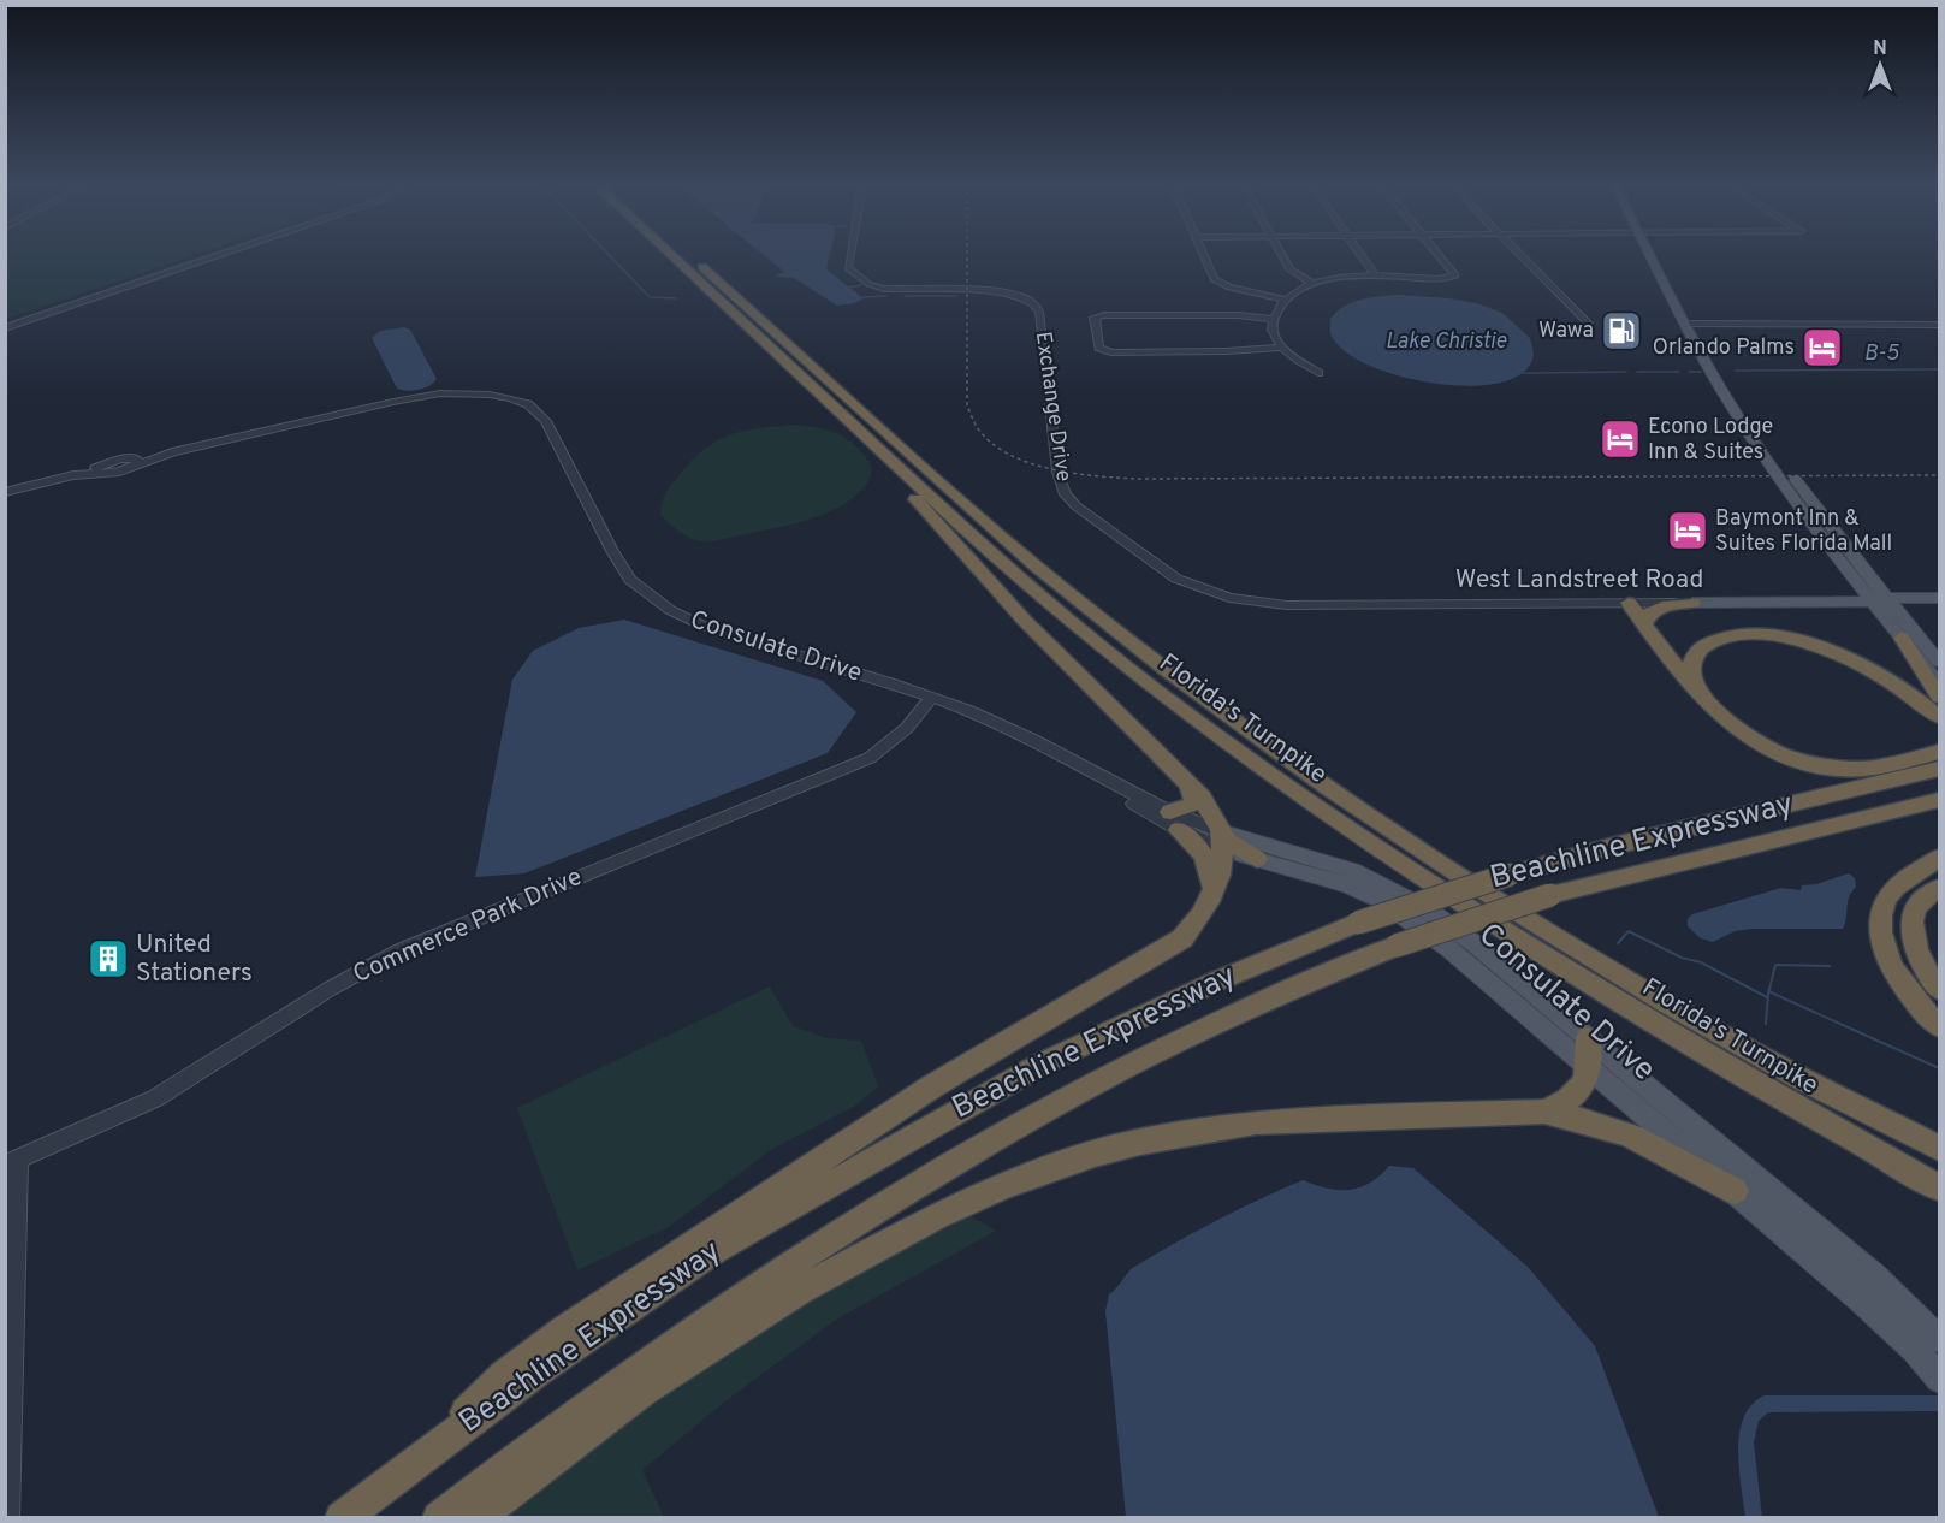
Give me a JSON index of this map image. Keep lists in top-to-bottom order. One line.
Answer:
{"streets":{"highway":["Florida's Turnpike","Beachline Expressway"],"main road":["West Landstreet Road","Consulate Drive"],"street":["Exchange Drive","Commerce Park Drive"]},"crossings":[["Exchange Drive","West Landstreet Road"],["Consulate Drive","Commerce Park Drive"]],"water":["Lake Christie","B-5"],"places":{"fuel station":["Wawa"],"hotel":["Orlando Palms","Econo Lodge Inn & Suites","Baymont Inn & Suites Florida Mall"],"building":["United Stationers"]},"north":"top"}
